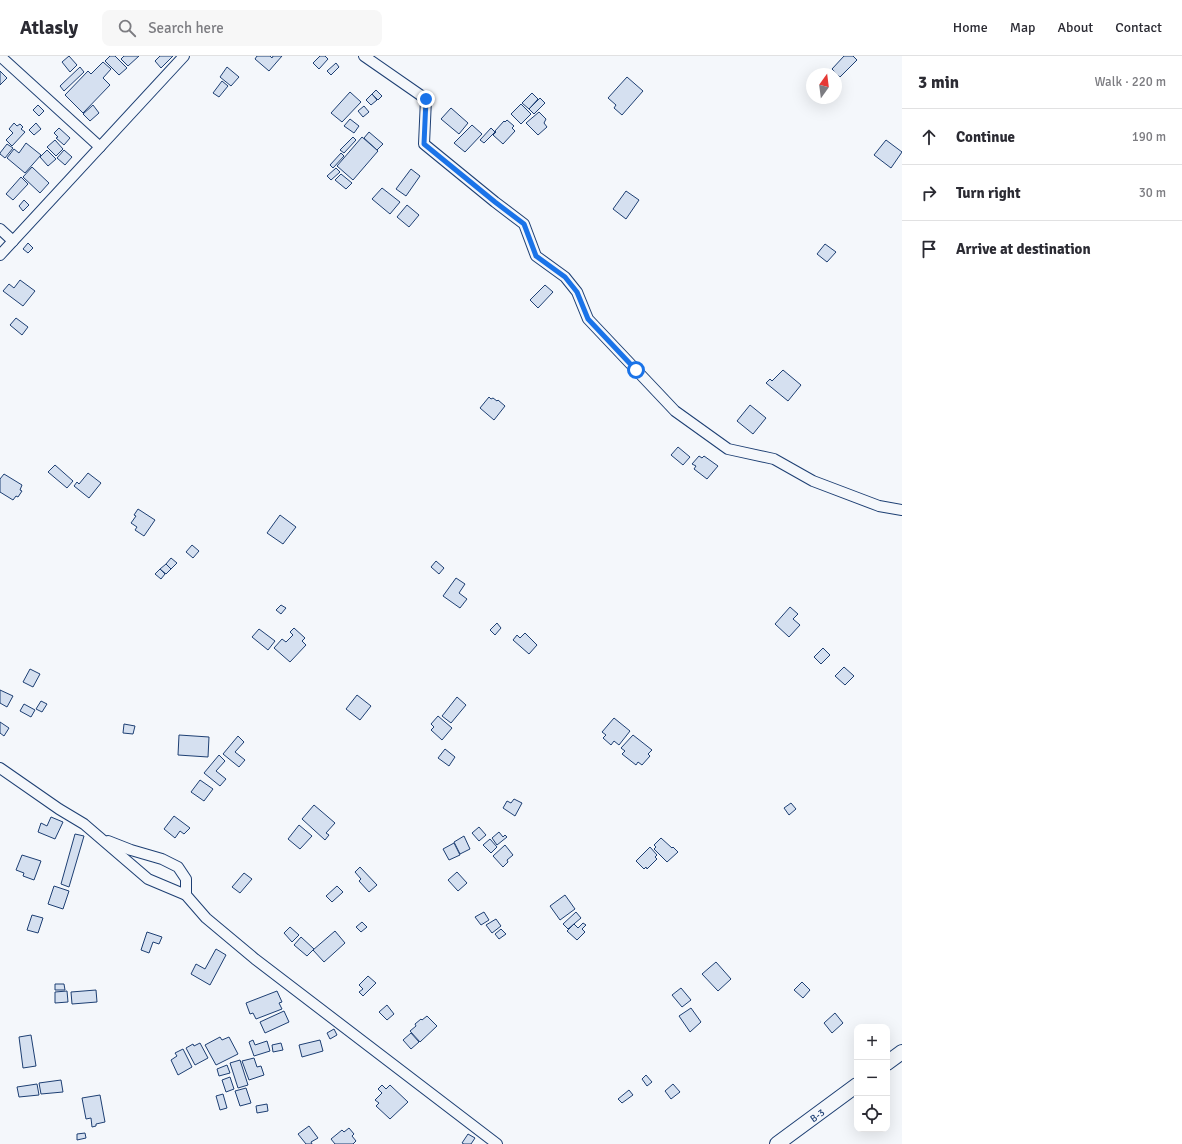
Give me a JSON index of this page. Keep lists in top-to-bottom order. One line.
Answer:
{"streets":{"main road":["B-3"]},"north":"top","page":{"header":"Atlasly","search":"Search here","nav":["Home","Map","About","Contact"],"heading":["3 min","Walk · 220 m"],"list":[["Continue","190 m"],["Turn right","30 m"],"Arrive at destination"],"map_buttons":["+","−"]}}
